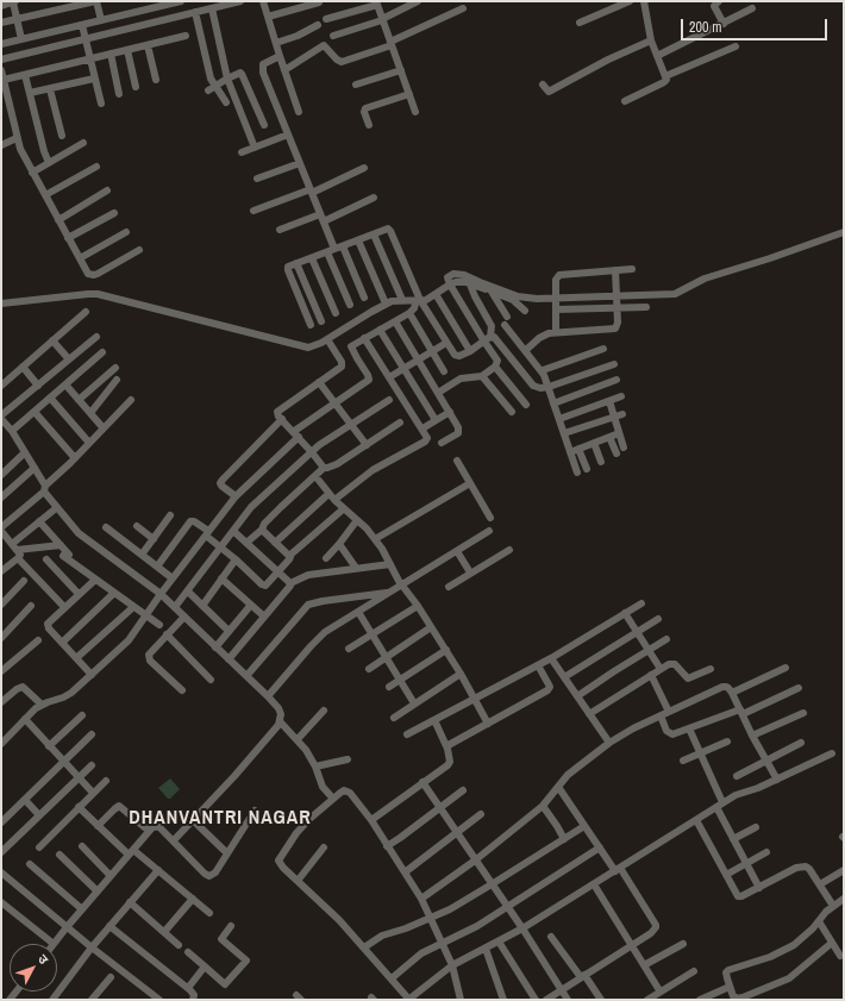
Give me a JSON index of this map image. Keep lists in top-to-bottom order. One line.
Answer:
{"districts":["DHANVANTRI NAGAR"],"scale_bar":"200 m","north":"top right"}
